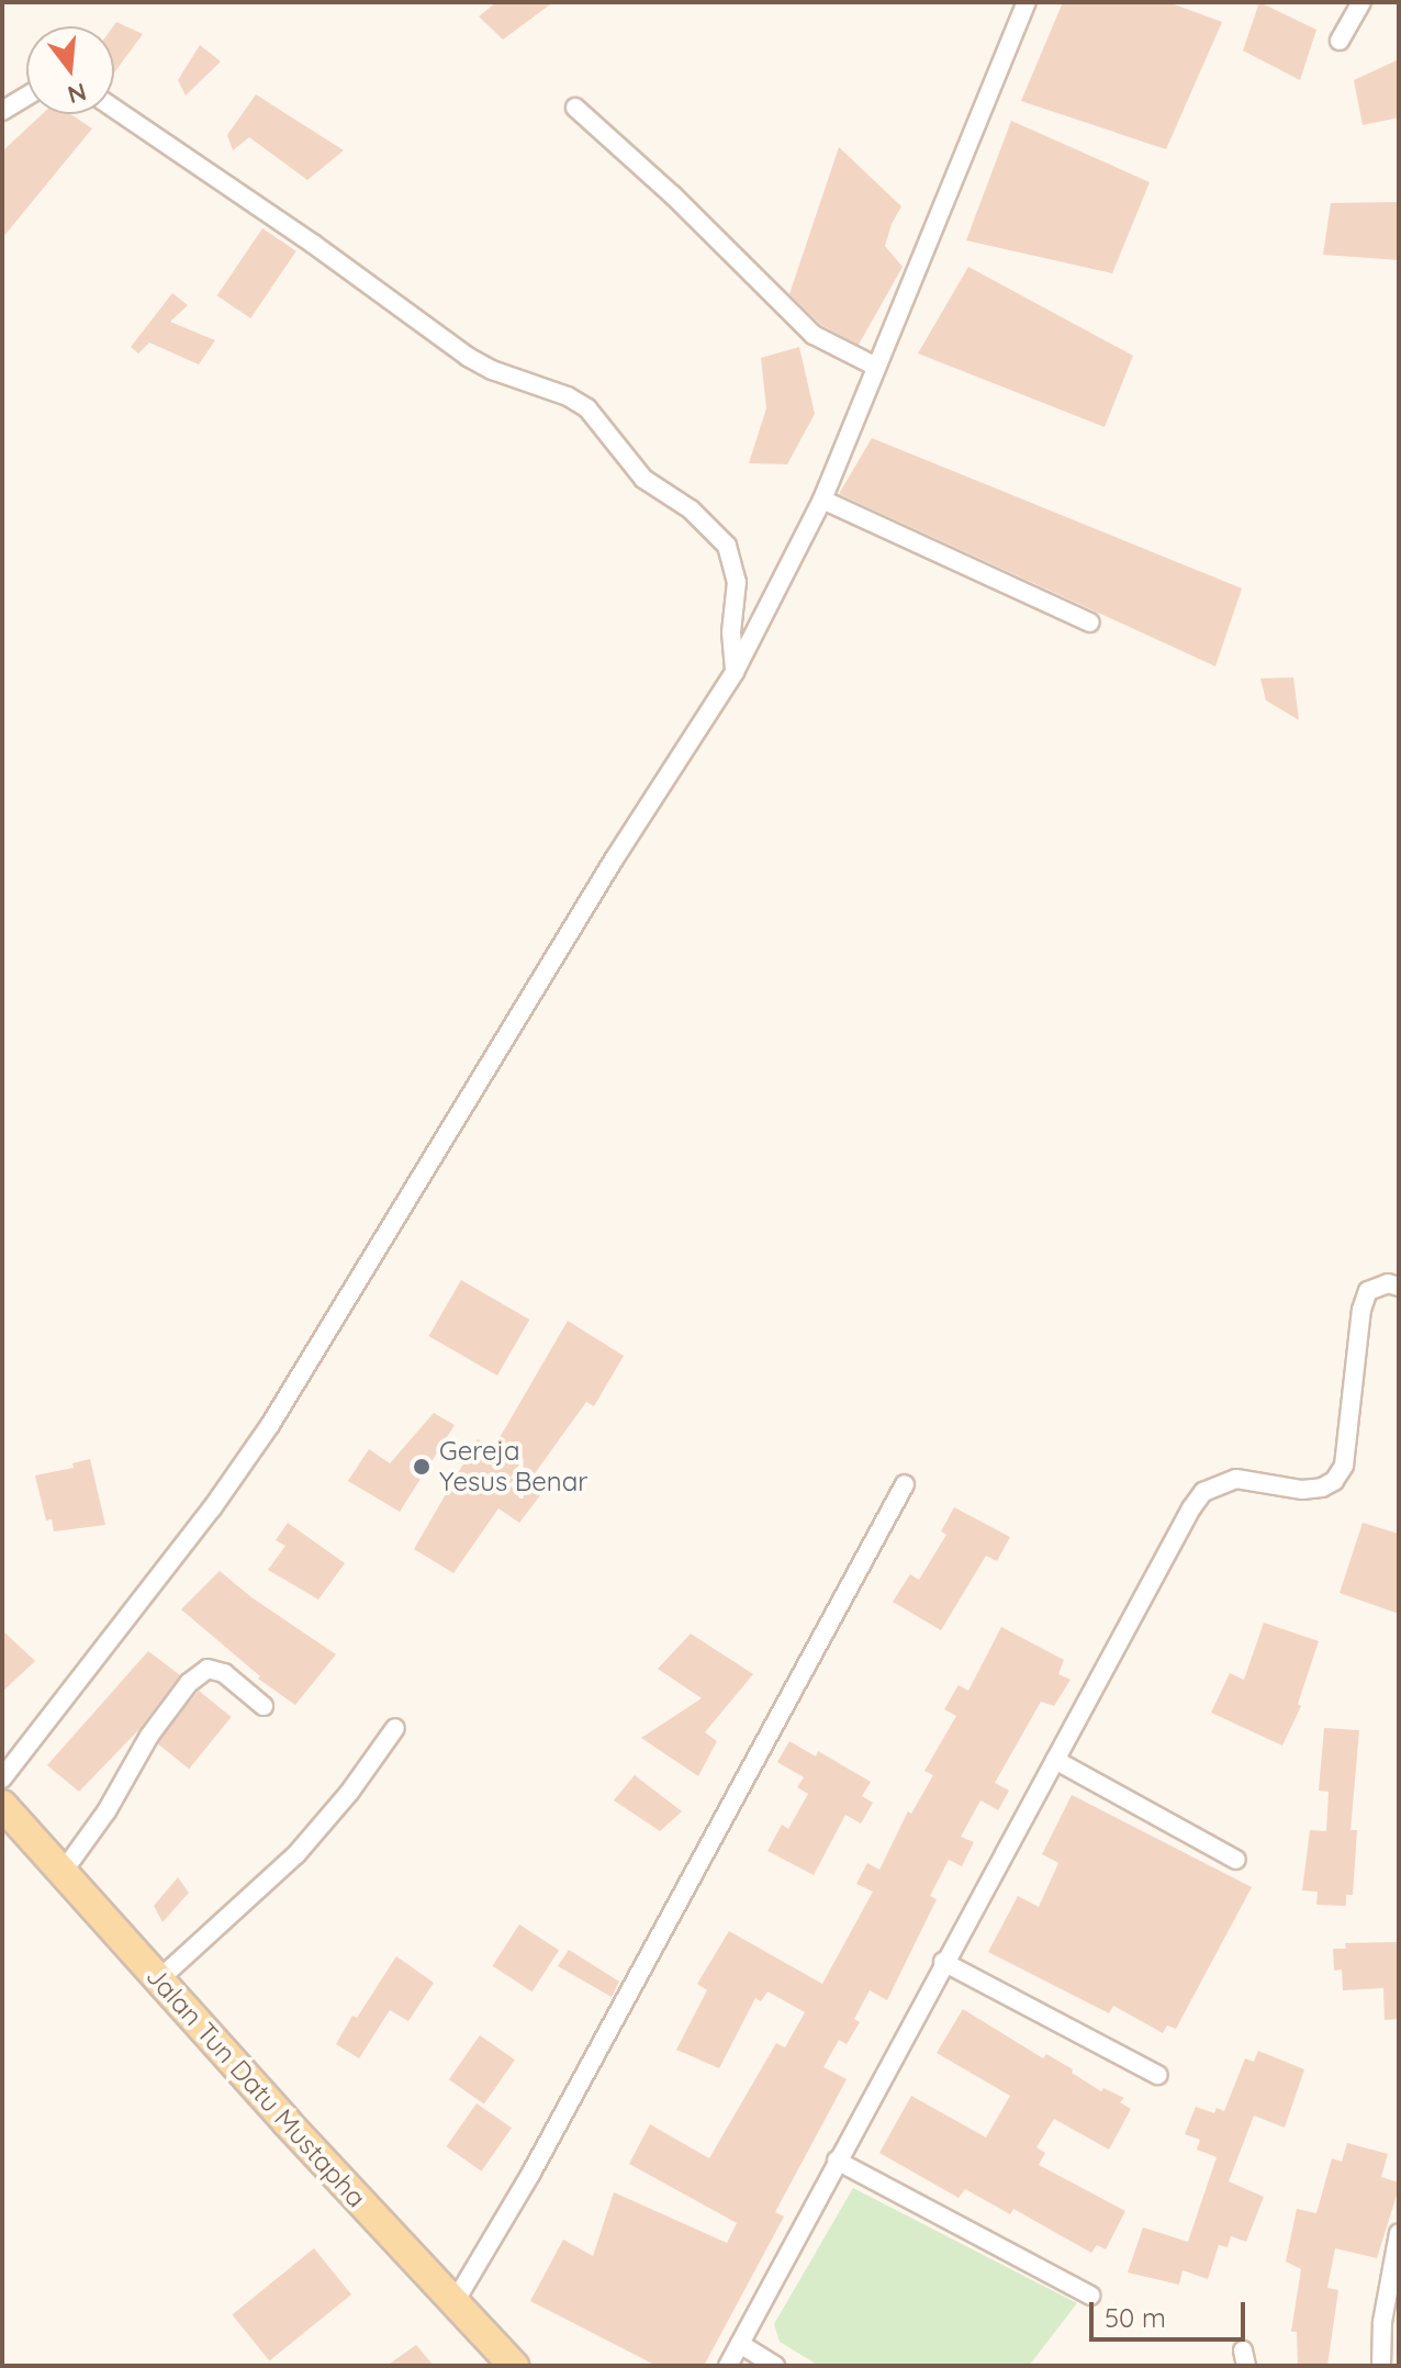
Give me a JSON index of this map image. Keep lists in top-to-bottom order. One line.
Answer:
{"streets":{"main road":["Jalan Tun Datu Mustapha"]},"places":["Gereja Yesus Benar"],"scale_bar":"50 m","north":"bottom"}
